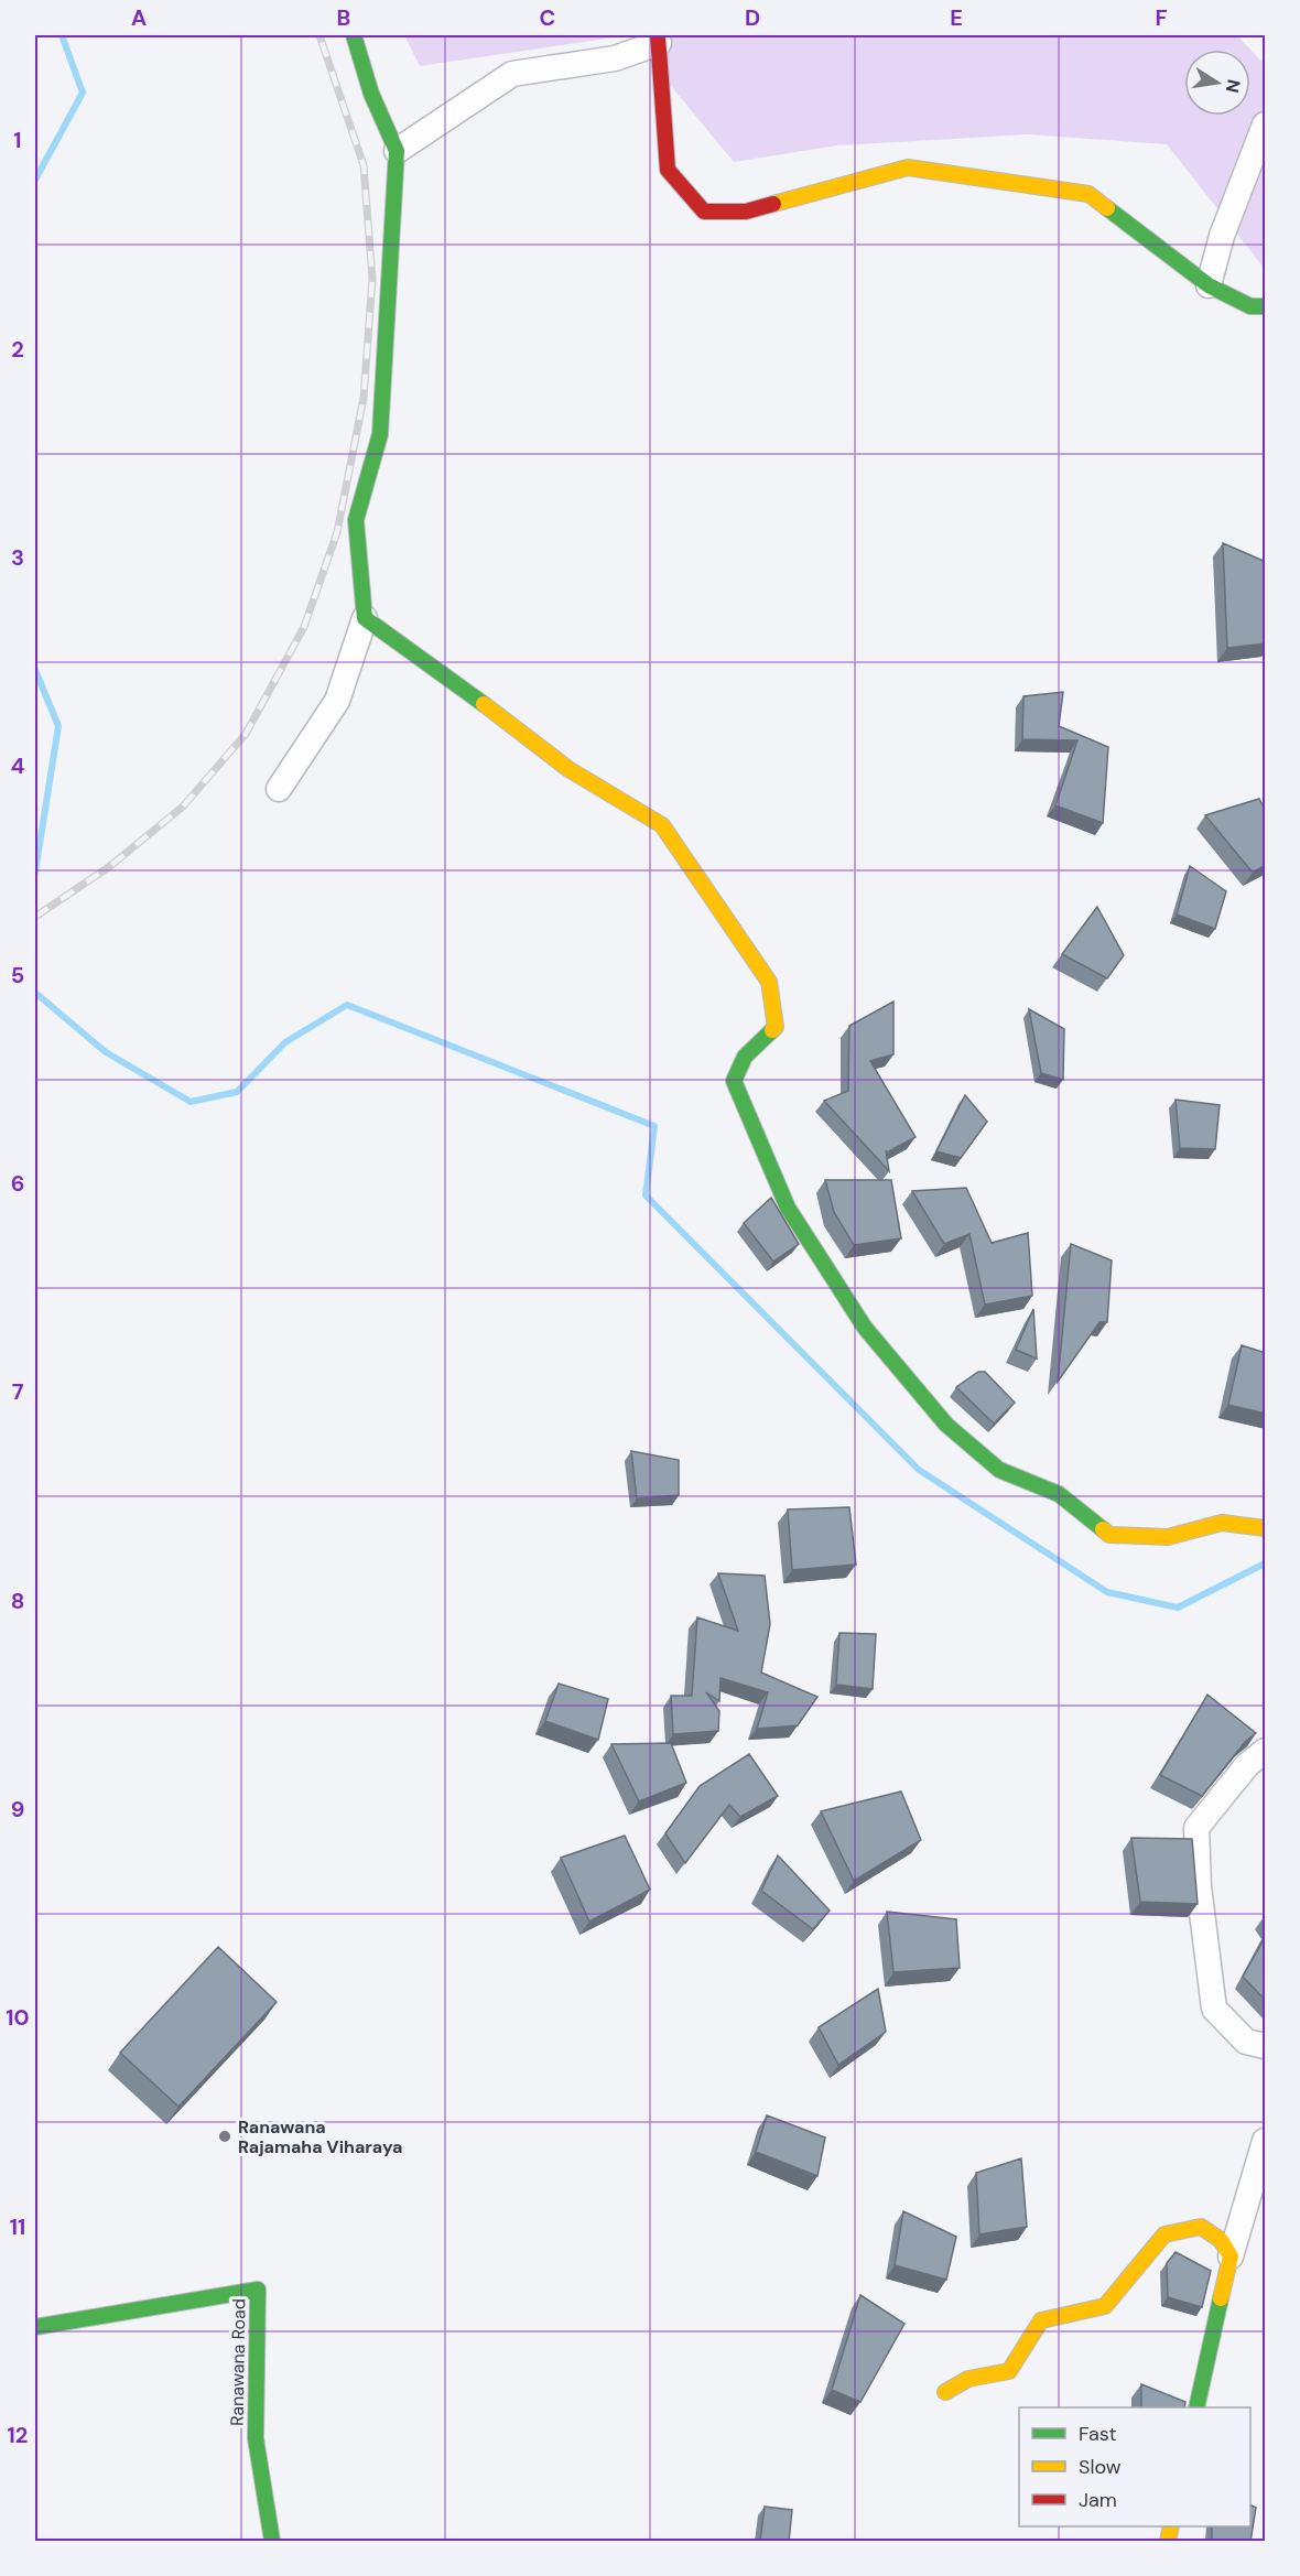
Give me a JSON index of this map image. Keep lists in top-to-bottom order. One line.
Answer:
{"streets":{"street":["Ranawana Road"]},"places":["Ranawana Rajamaha Viharaya"],"legend":["Fast","Slow","Jam"],"north":"right","grid":{"columns":["A","B","C","D","E","F"],"rows":["1","2","3","4","5","6","7","8","9","10","11","12"]}}
